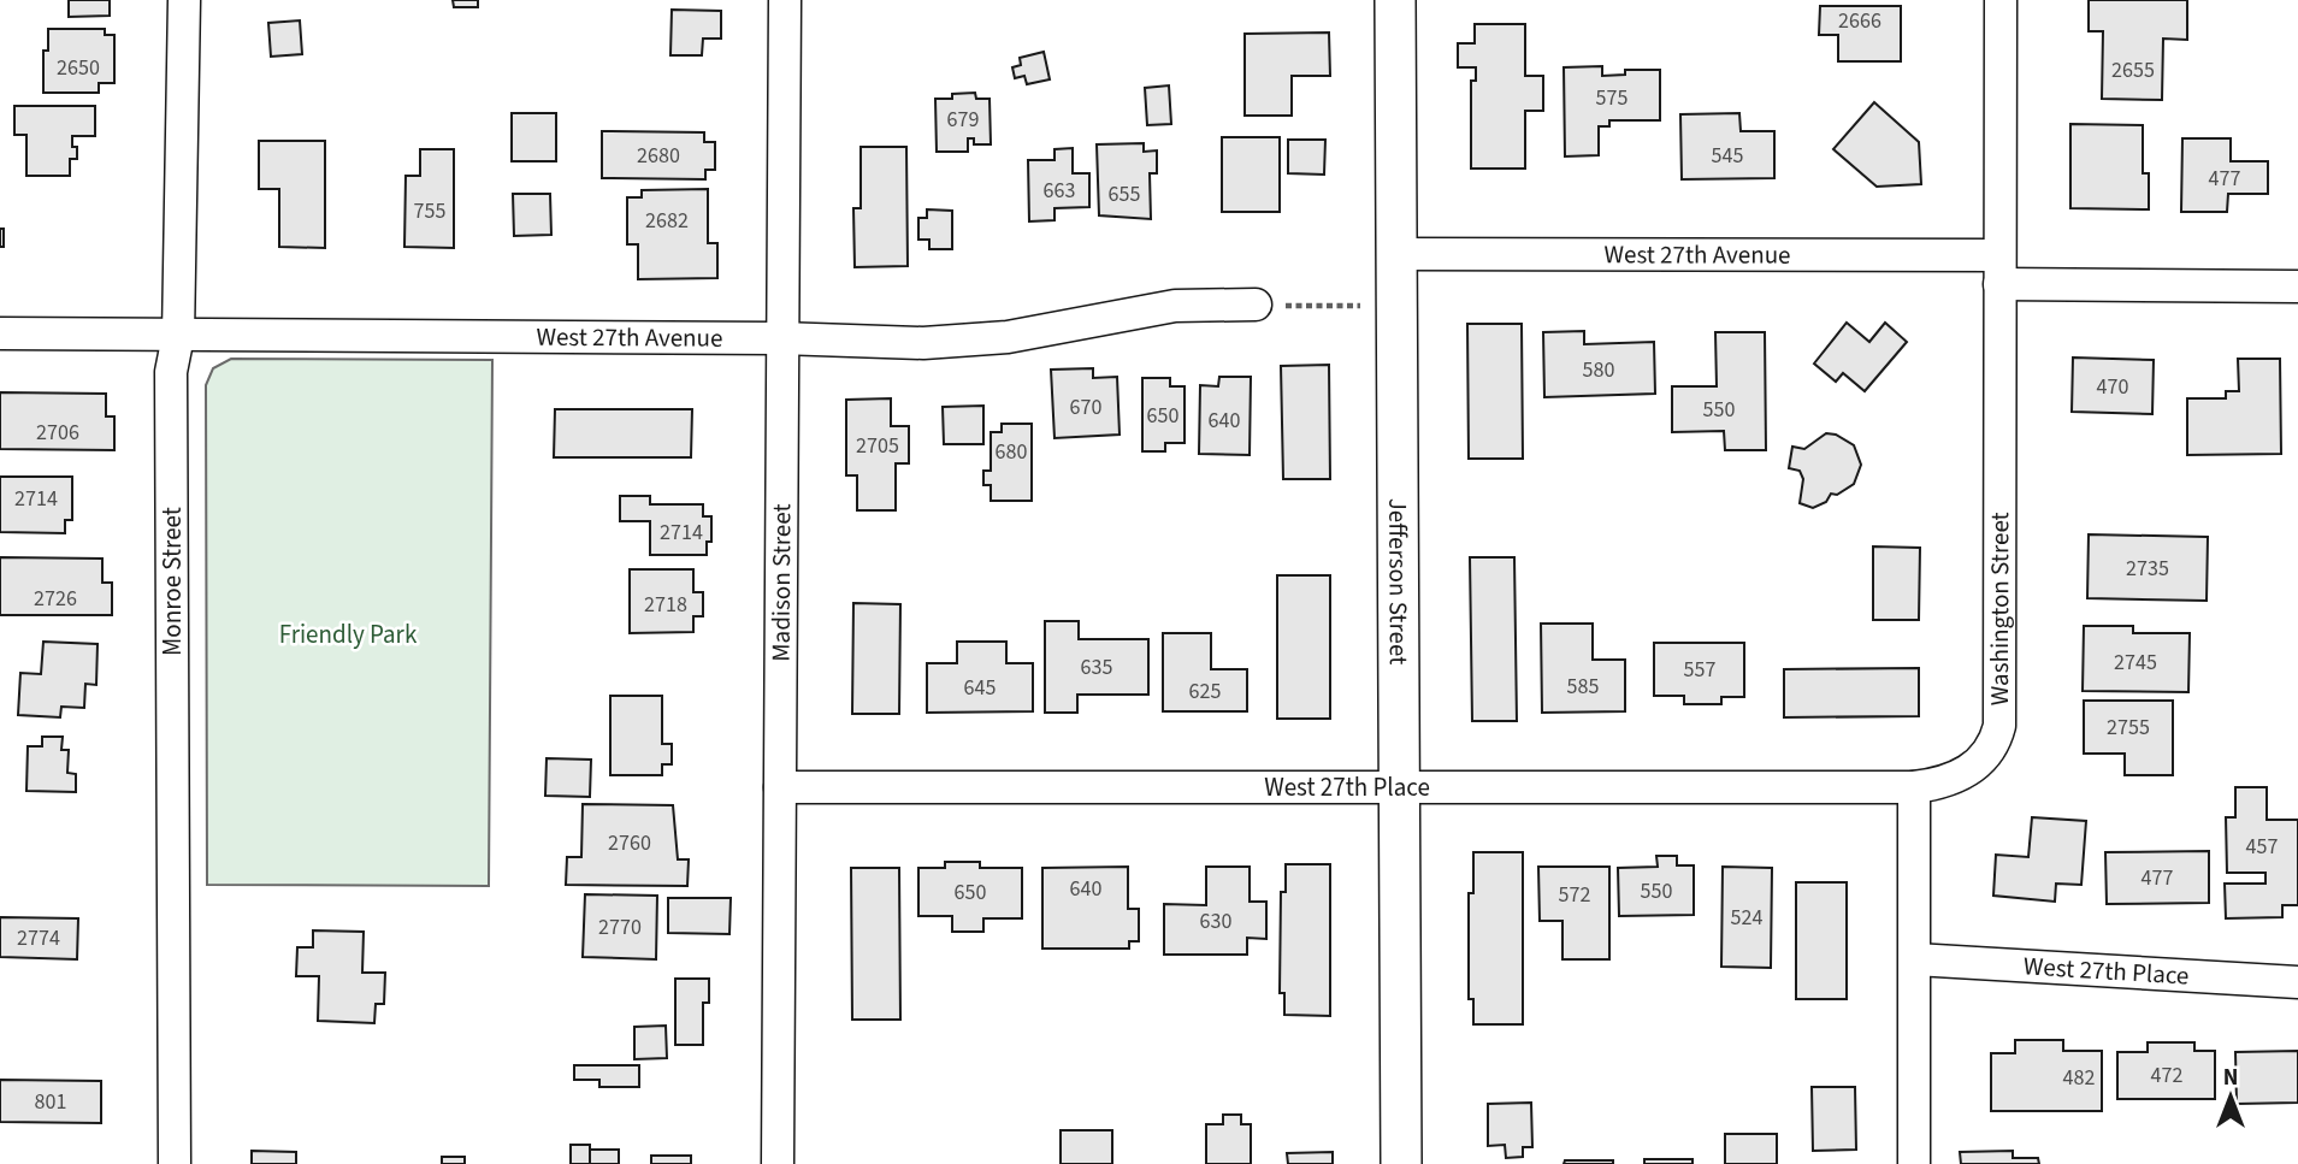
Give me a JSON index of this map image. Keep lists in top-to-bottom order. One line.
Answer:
{"streets":{"street":["West 27th Avenue","Monroe Street","Madison Street","Jefferson Street","Washington Street","West 27th Place"]},"crossings":[["West 27th Avenue","Monroe Street"],["West 27th Avenue","Madison Street"],["West 27th Avenue","Jefferson Street"],["West 27th Avenue","Washington Street"],["Madison Street","West 27th Place"],["Jefferson Street","West 27th Place"],["Washington Street","West 27th Place"]],"parks":["Friendly Park"],"house_numbers":["2666","2650","2655","575","679","2680","545","477","663","655","755","2682","580","470","670","550","650","640","2706","2705","680","2714","2714","2735","2726","2718","2745","635","557","585","645","625","2755","2760","457","477","640","550","650","572","524","630","2770","2774","472","482","801"],"north":"top"}
